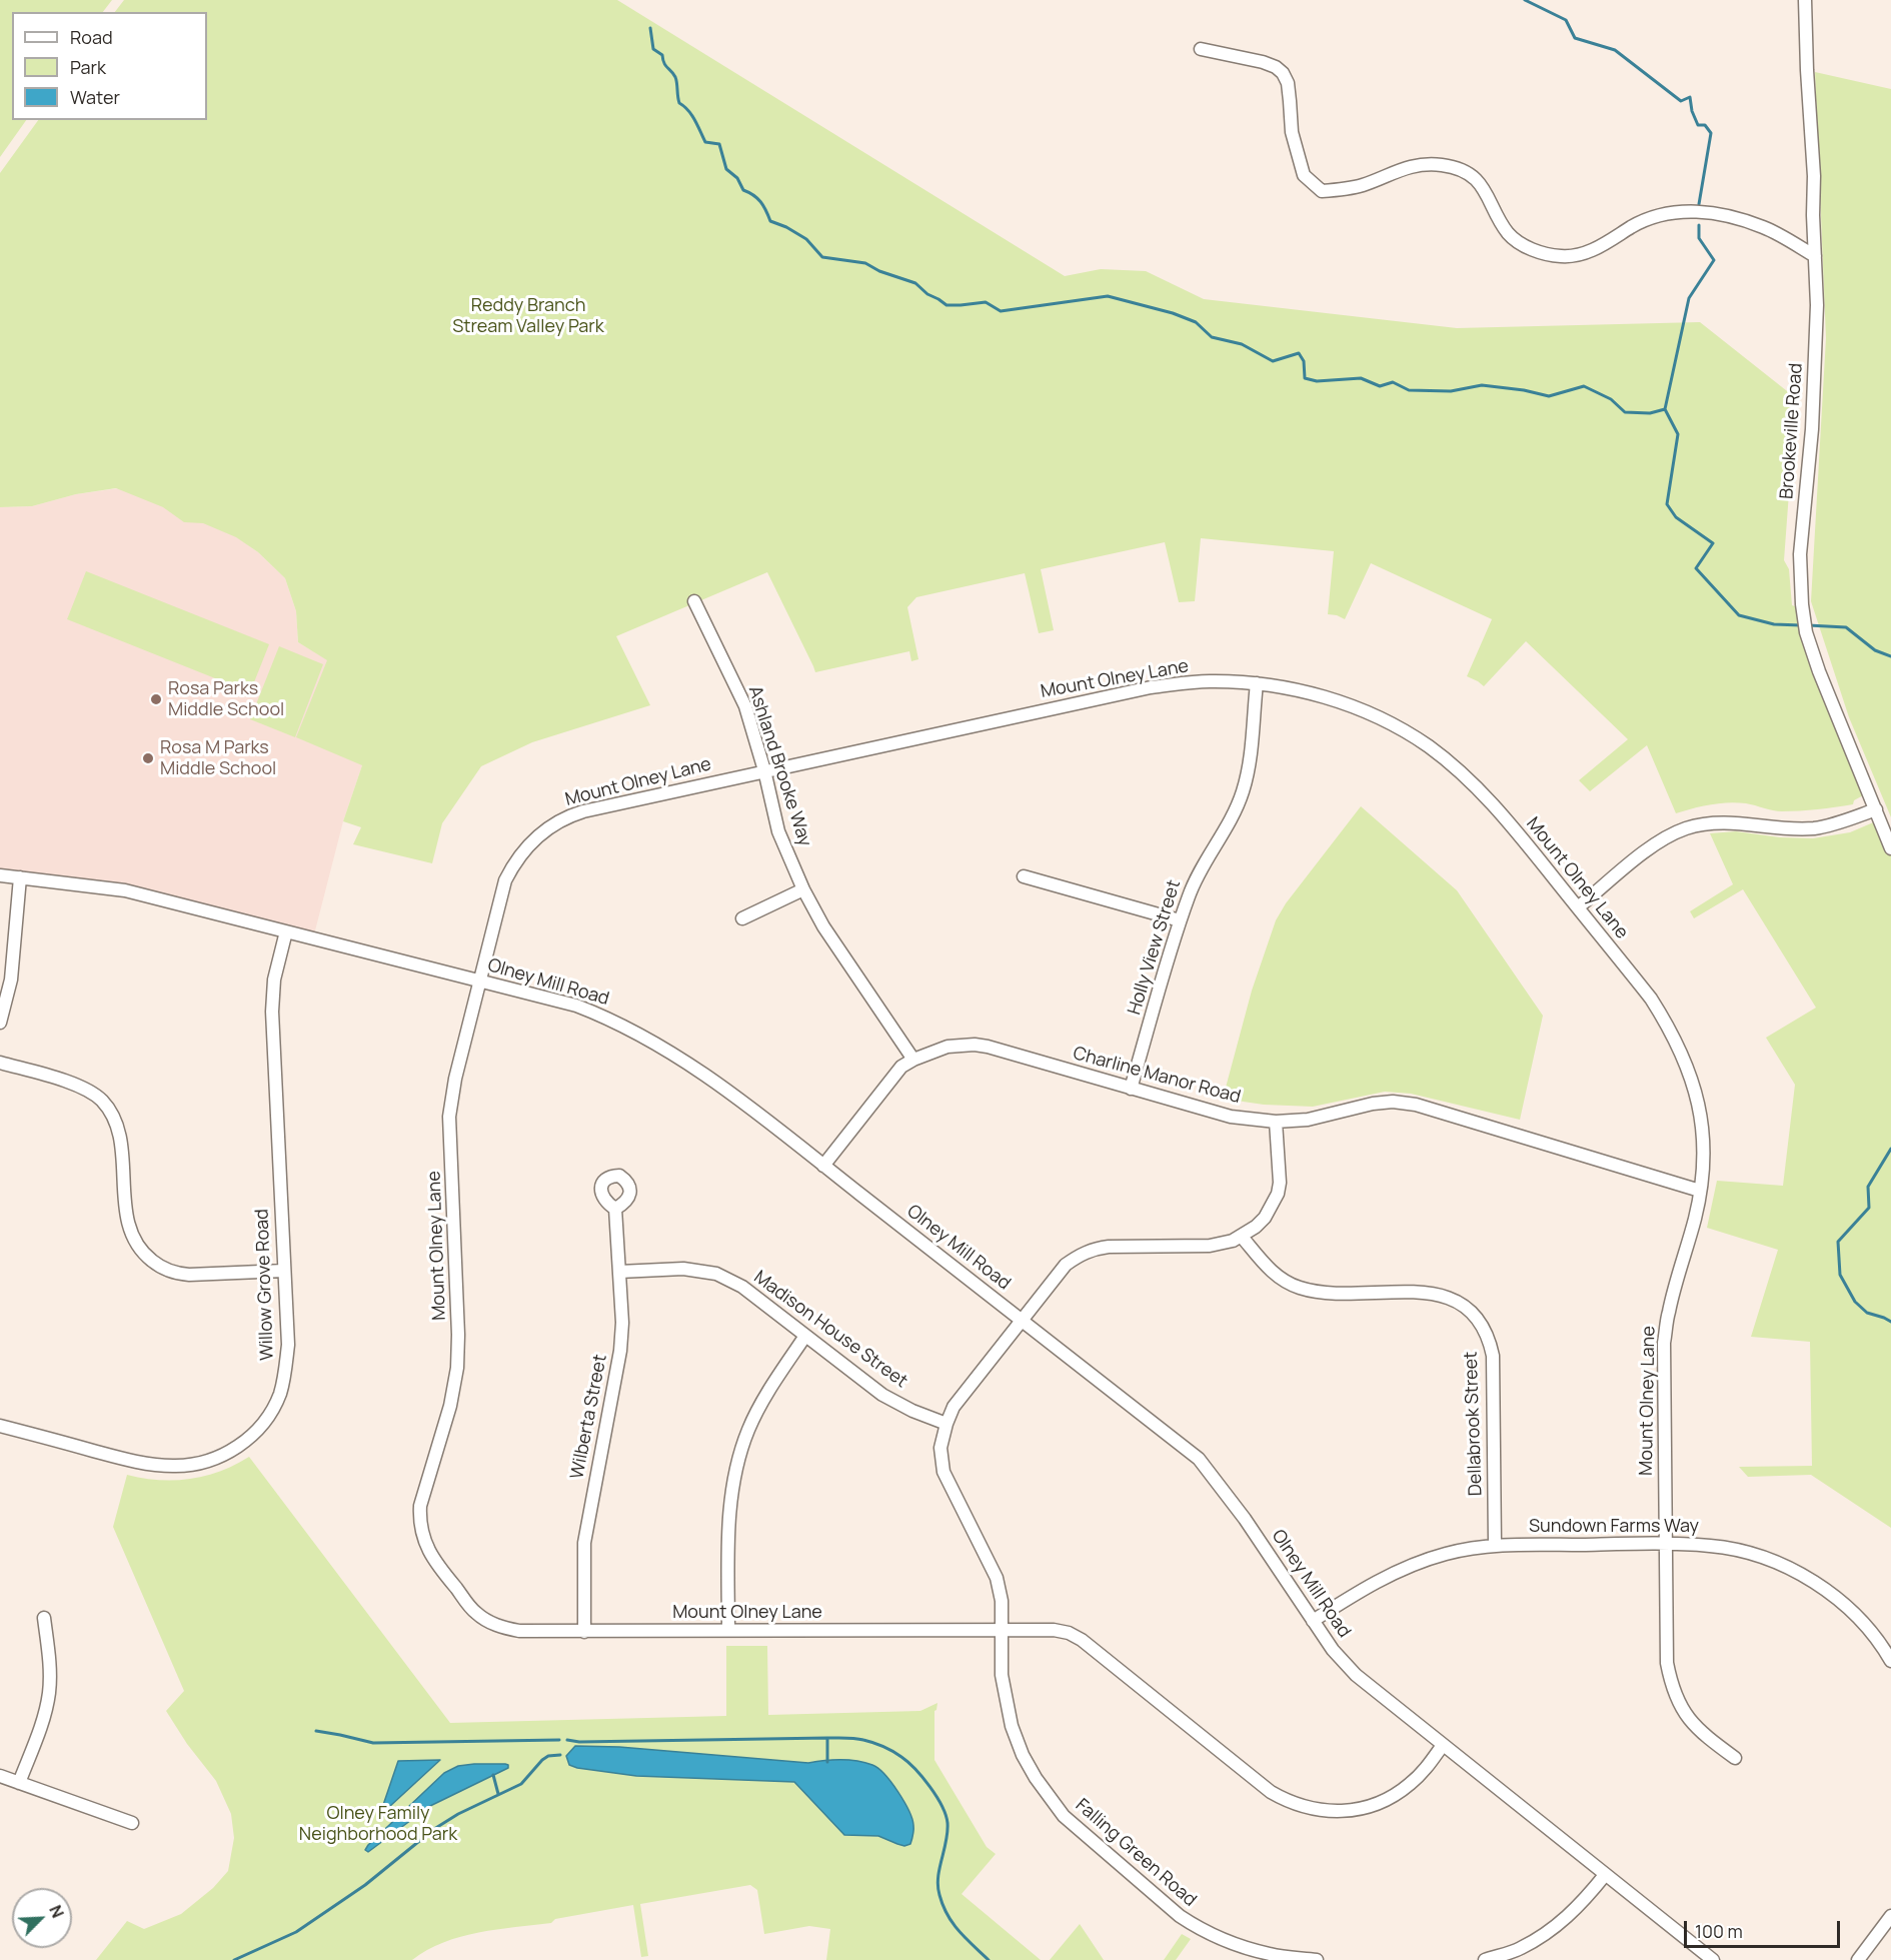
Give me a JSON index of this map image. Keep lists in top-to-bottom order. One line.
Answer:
{"streets":{"street":["Brookeville Road","Mount Olney Lane","Ashland Brooke Way","Holly View Street","Olney Mill Road","Charline Manor Road","Willow Grove Road","Madison House Street","Wilberta Street","Dellabrook Street","Sundown Farms Way","Falling Green Road"]},"crossings":[["Mount Olney Lane","Ashland Brooke Way"],["Mount Olney Lane","Holly View Street"],["Mount Olney Lane","Olney Mill Road"],["Mount Olney Lane","Charline Manor Road"],["Mount Olney Lane","Wilberta Street"],["Mount Olney Lane","Sundown Farms Way"],["Mount Olney Lane","Falling Green Road"],["Ashland Brooke Way","Charline Manor Road"],["Holly View Street","Charline Manor Road"],["Olney Mill Road","Charline Manor Road"],["Olney Mill Road","Willow Grove Road"],["Olney Mill Road","Sundown Farms Way"],["Olney Mill Road","Falling Green Road"],["Charline Manor Road","Falling Green Road"],["Madison House Street","Wilberta Street"],["Madison House Street","Falling Green Road"],["Dellabrook Street","Sundown Farms Way"],["Dellabrook Street","Falling Green Road"]],"parks":["Reddy Branch Stream Valley Park","Olney Family Neighborhood Park"],"places":["Rosa Parks Middle School","Rosa M Parks Middle School"],"legend":["Road","Park","Water"],"scale_bar":"100 m","north":"top right"}
